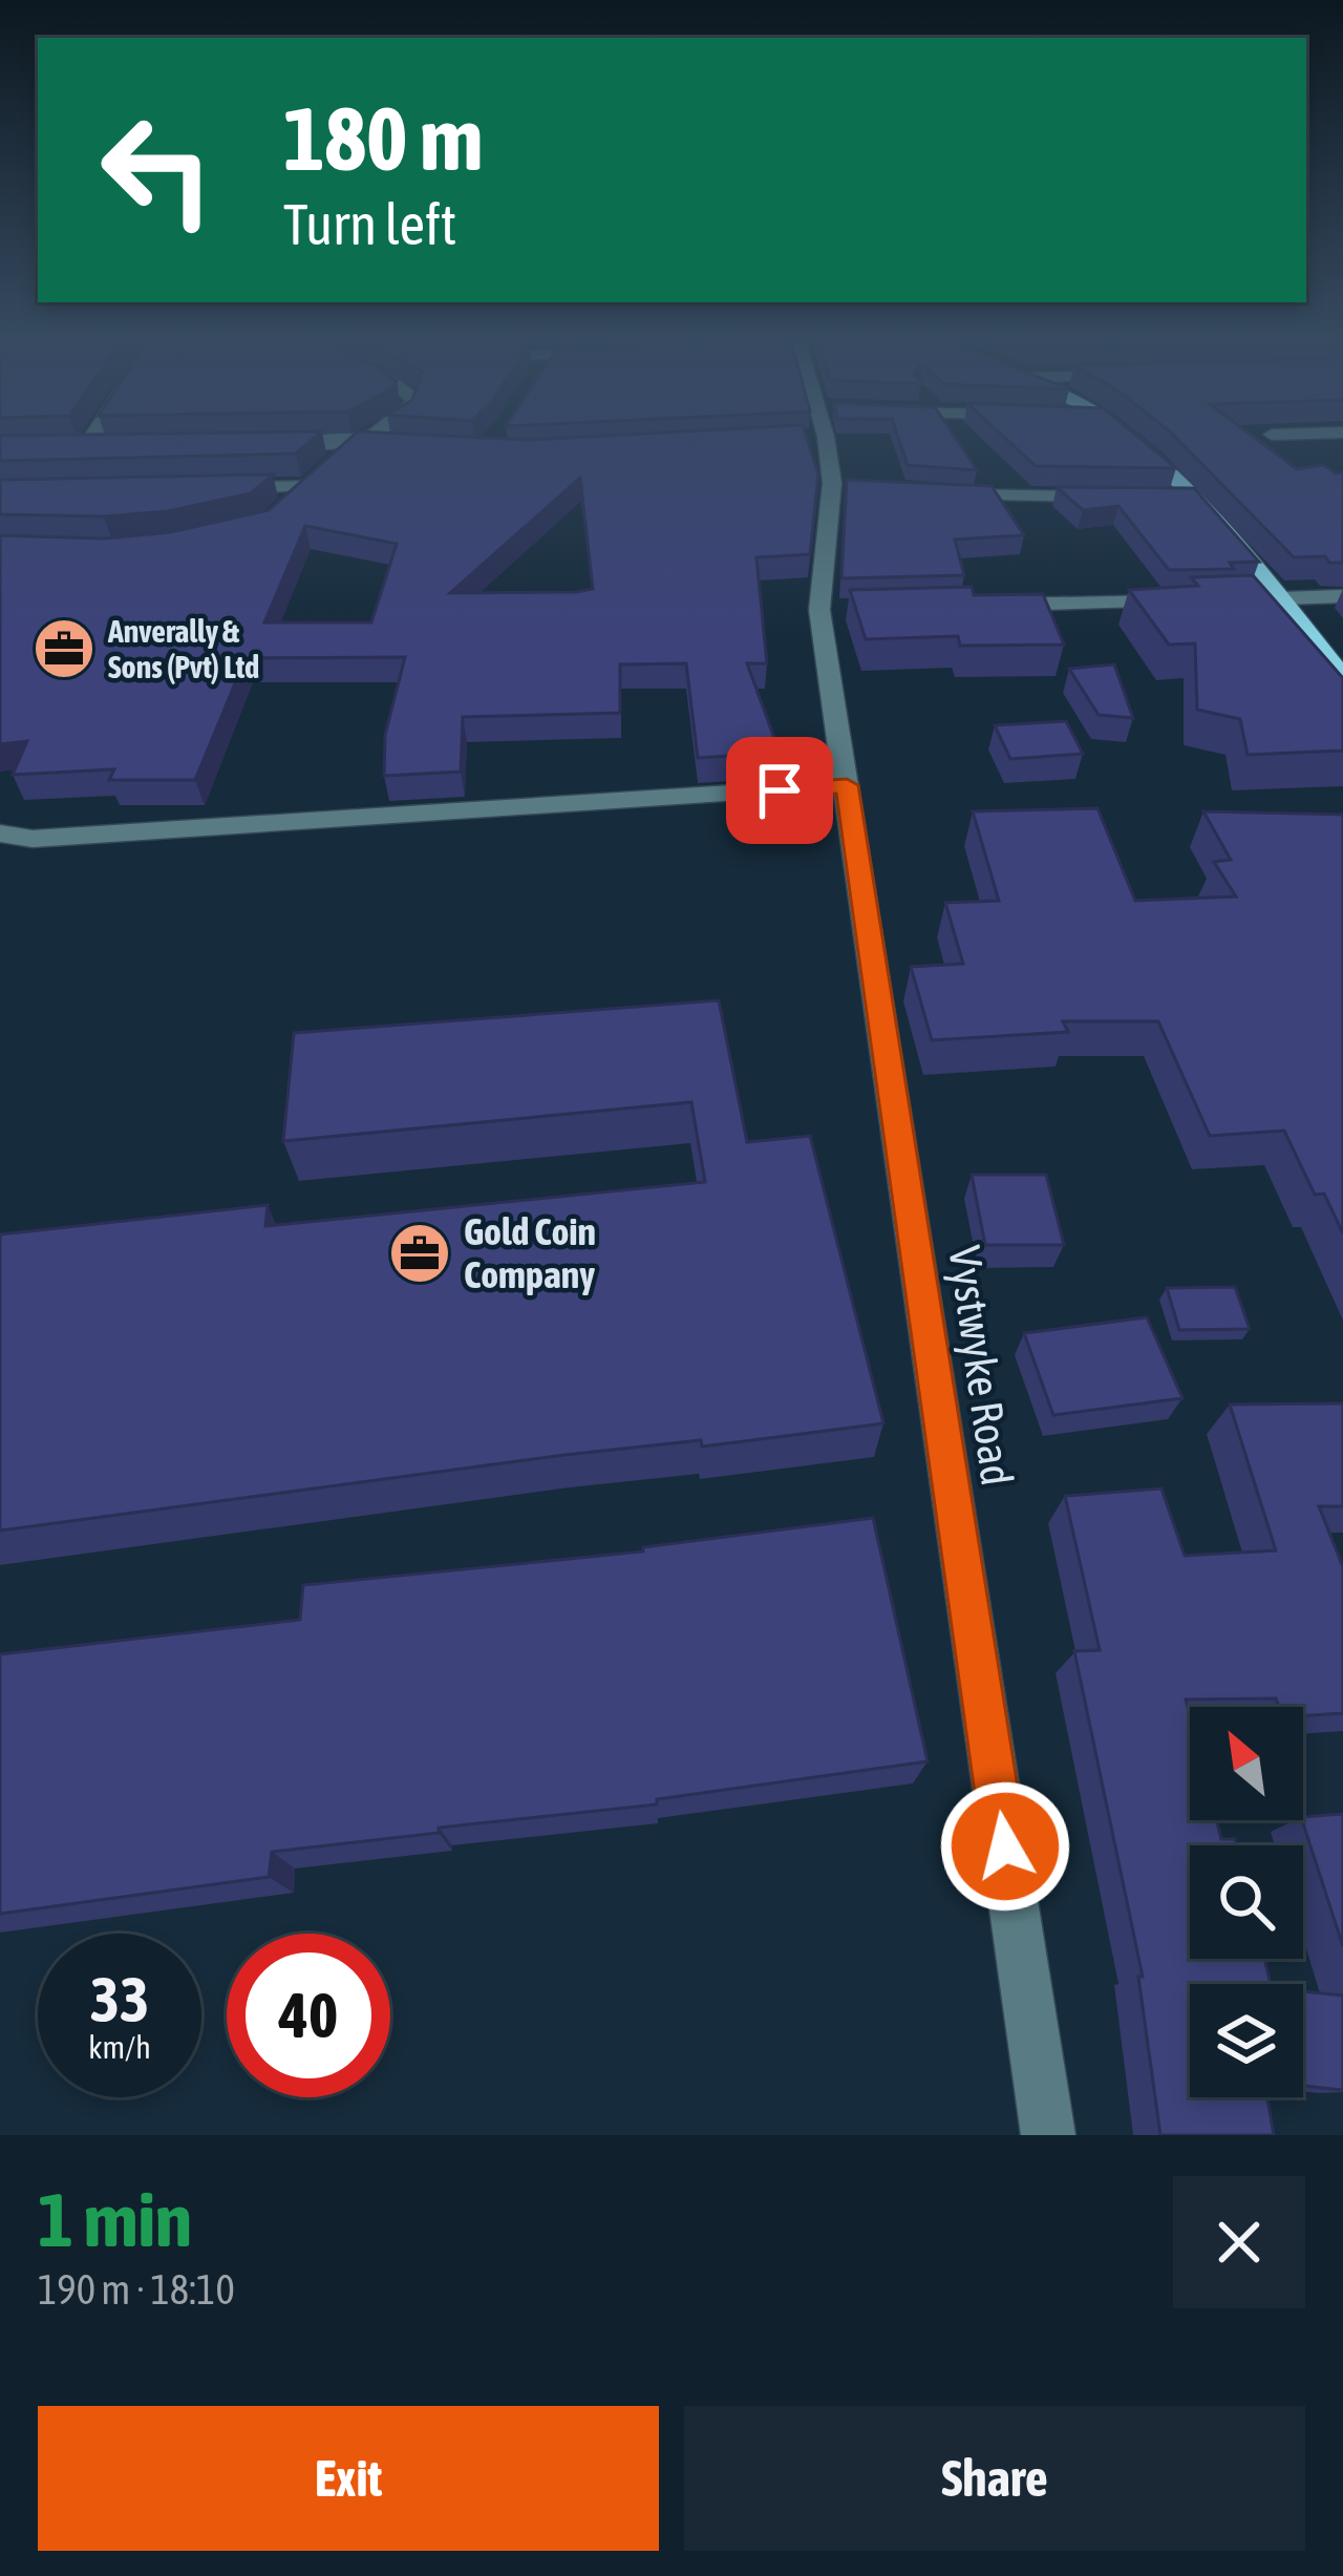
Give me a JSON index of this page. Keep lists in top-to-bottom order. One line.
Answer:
{"streets":{"street":["Vystwyke Road"]},"places":{"office":["Anverally & Sons (Pvt) Ltd","Gold Coin Company"]},"north":"top left","page":{"turn":["180 m","Turn left"],"speed":"33 km/h","limit":"40","heading":["1 min","190 m · 18:10"],"buttons":["Exit","Share"]}}
